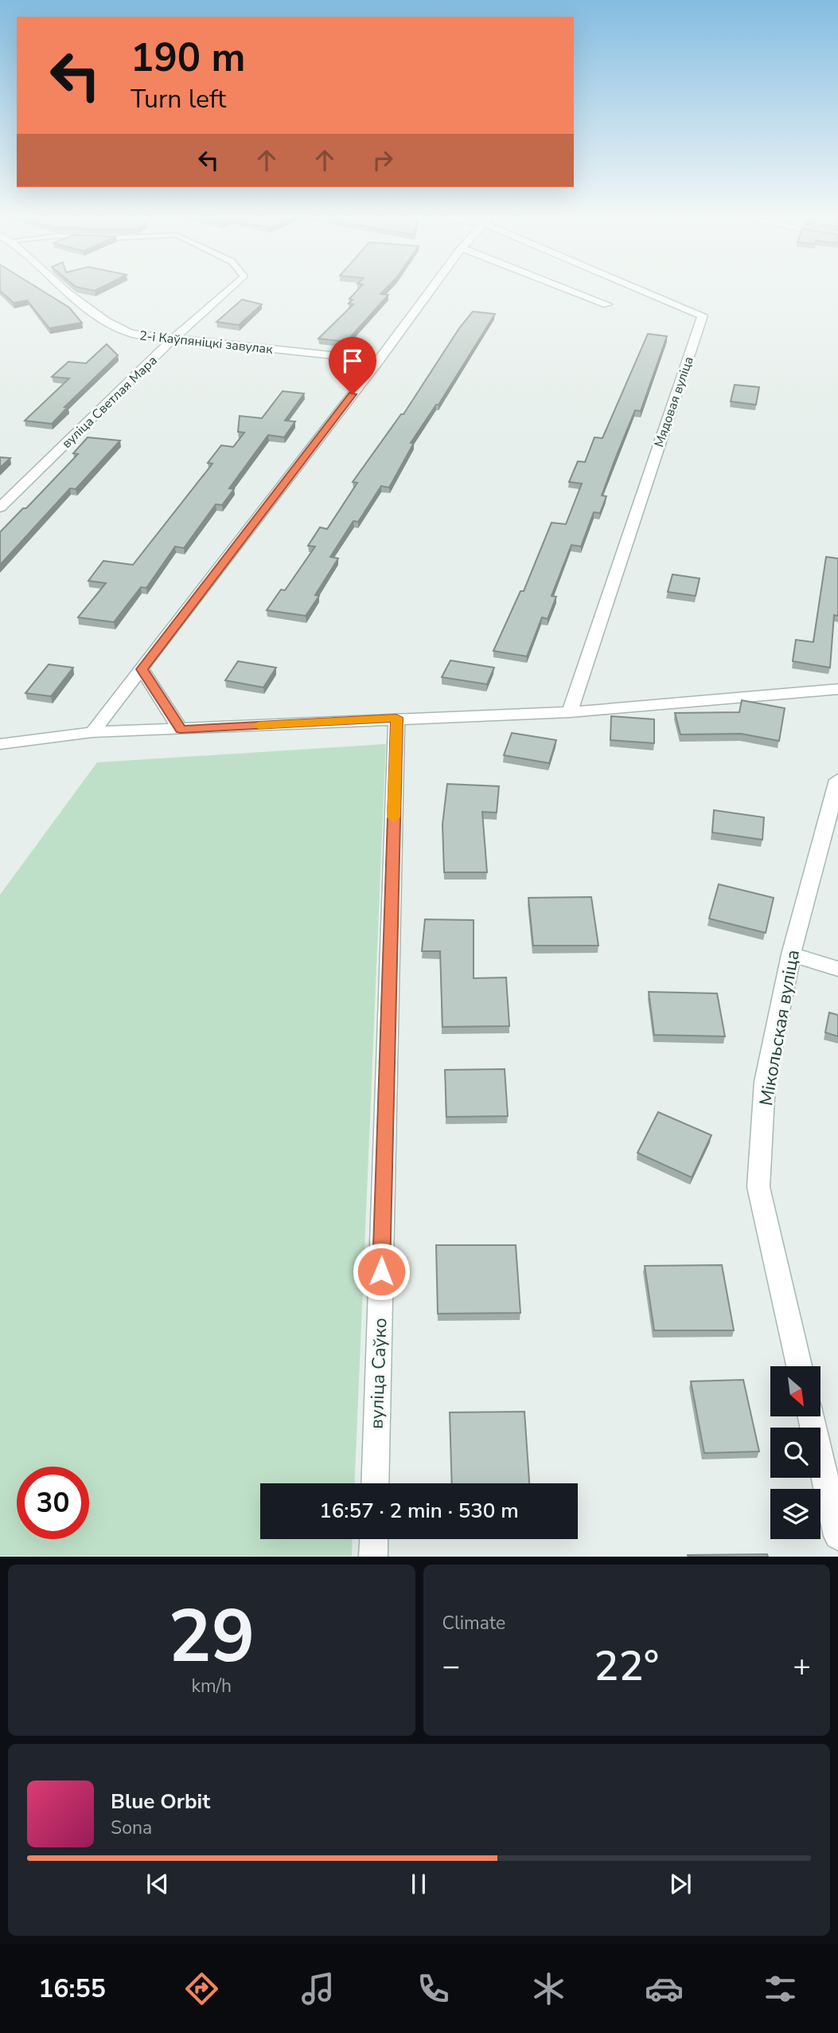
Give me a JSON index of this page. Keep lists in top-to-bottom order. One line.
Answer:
{"streets":{"street":["2-і Каўпяніцкі завулак","вуліца Светлая Мара","Мядовая вуліца","Мікольская вуліца","вуліца Саўко"]},"crossings":[["2-і Каўпяніцкі завулак","вуліца Светлая Мара"]],"north":"bottom right","page":{"turn":["190 m","Turn left"],"limit":"30","trip":"16:57 · 2 min · 530 m","tile":[["29","km/h"],"Climate"],"heat":["−","22°","+"],"song":["Blue Orbit","Sona"],"tabs":"16:55"}}
